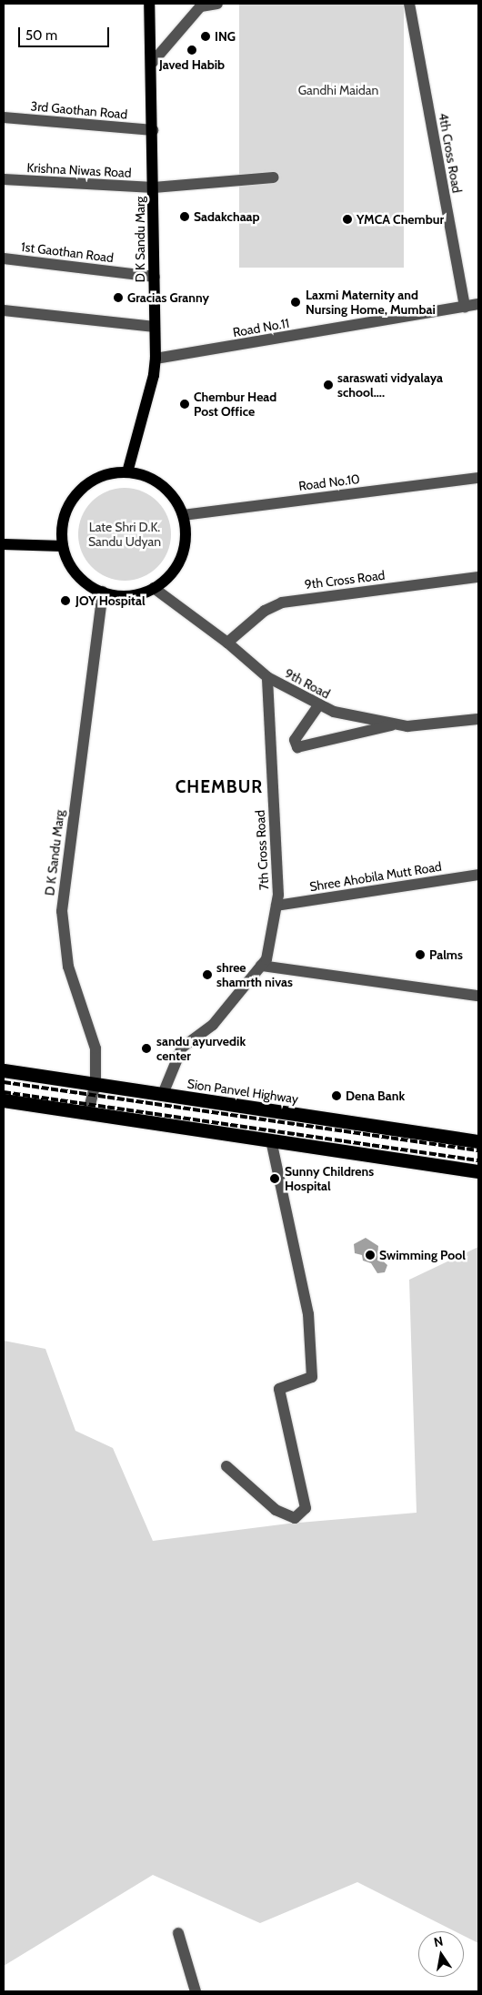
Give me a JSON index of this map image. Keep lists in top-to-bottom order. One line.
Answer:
{"streets":{"highway":["Sion Panvel Highway"],"main road":["D K Sandu Marg"],"street":["3rd Gaothan Road","4th Cross Road","Krishna Niwas Road","1st Gaothan Road","Road No.11","Road No.10","9th Cross Road","9th Road","7th Cross Road","Shree Ahobila Mutt Road"]},"crossings":[["3rd Gaothan Road","D K Sandu Marg"],["4th Cross Road","Road No.11"],["Krishna Niwas Road","D K Sandu Marg"],["D K Sandu Marg","1st Gaothan Road"],["D K Sandu Marg","Road No.11"],["D K Sandu Marg","Road No.10"],["D K Sandu Marg","9th Road"],["D K Sandu Marg","Sion Panvel Highway"],["Road No.10","9th Road"],["9th Cross Road","9th Road"],["9th Road","7th Cross Road"],["7th Cross Road","Shree Ahobila Mutt Road"],["7th Cross Road","Sion Panvel Highway"]],"districts":["CHEMBUR"],"parks":["Gandhi Maidan","Late Shri D.K. Sandu Udyan"],"places":["ING","Javed Habib","Sadakchaap","YMCA Chembur","Gracias Granny","Laxmi Maternity and Nursing Home, Mumbai","saraswati vidyalaya school....","Chembur Head Post Office","JOY Hospital","Palms","shree shamrth nivas","sandu ayurvedik center","Dena Bank","Sunny Childrens Hospital","Swimming Pool"],"scale_bar":"50 m","north":"top"}
